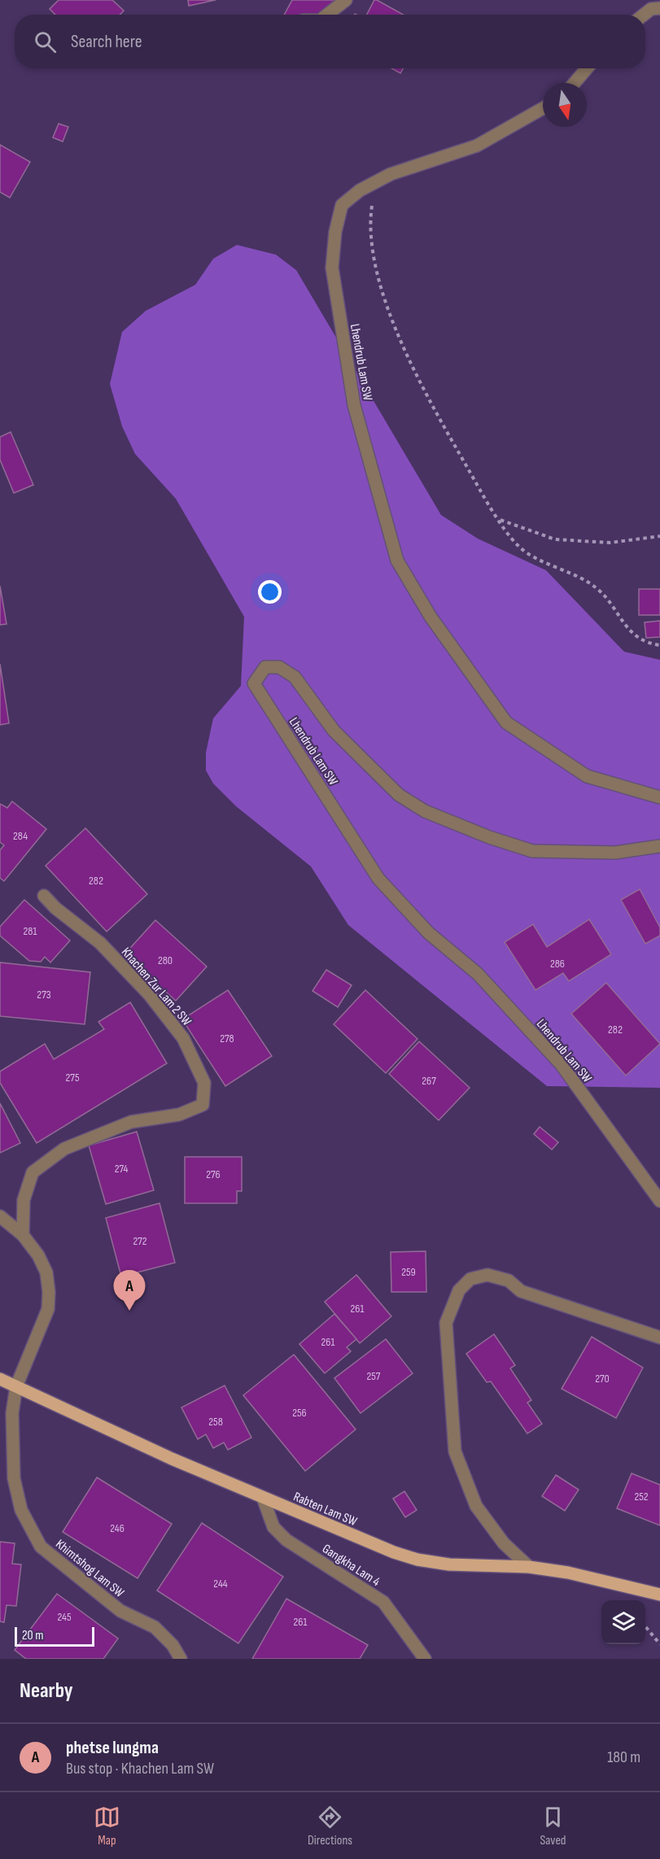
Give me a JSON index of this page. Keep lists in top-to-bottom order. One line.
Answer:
{"streets":{"main road":["Rabten Lam SW"],"street":["Lhendrub Lam SW","Khachen Zur Lam 2 SW","Gangkha Lam 4","Khimtshog Lam SW"]},"crossings":[["Khachen Zur Lam 2 SW","Khimtshog Lam SW"],["Rabten Lam SW","Gangkha Lam 4"],["Rabten Lam SW","Khimtshog Lam SW"]],"house_numbers":["284","282","281","280","286","273","282","278","275","267","274","276","272","259","261","261","257","270","256","258","252","246","244","245","261"],"scale_bar":"20 m","north":"bottom","page":{"search":"Search here","pins":"A","scale":"20 m","heading":"Nearby","list":[{"mark":"A","name":"phetse lungma","note":"Bus stop · Khachen Lam SW","value":"180 m"}],"nav":["Map","Directions","Saved"]}}
